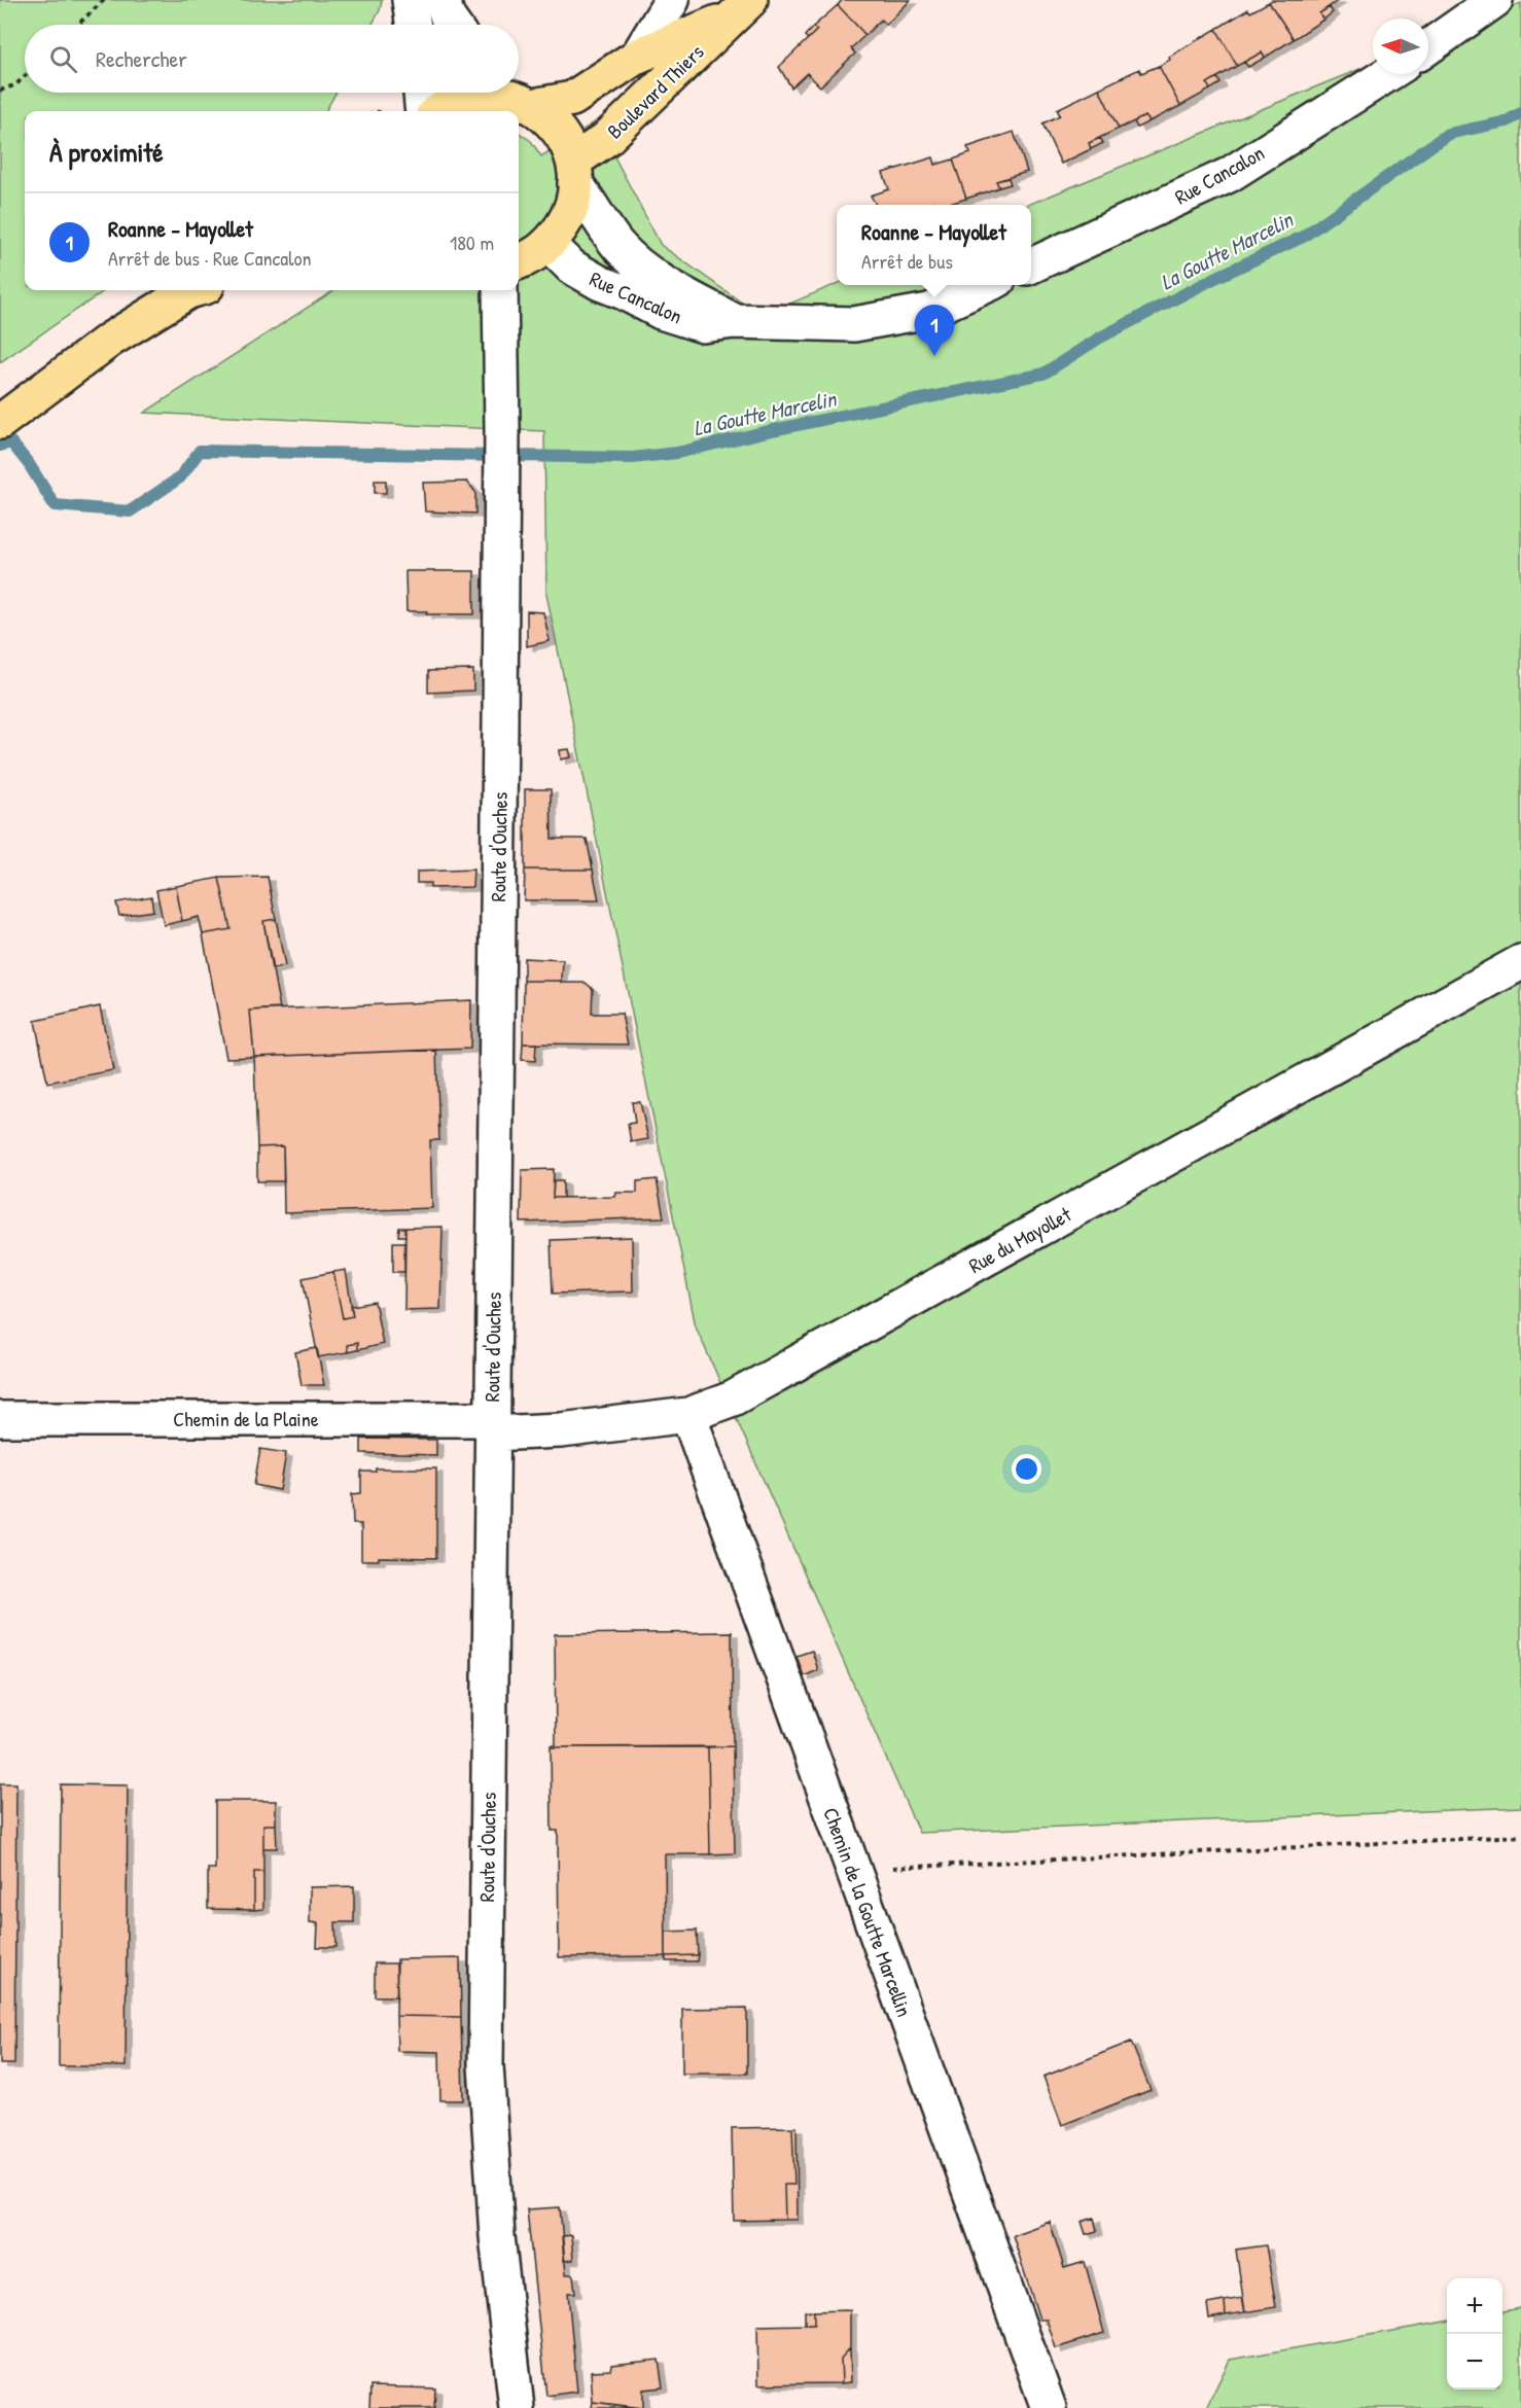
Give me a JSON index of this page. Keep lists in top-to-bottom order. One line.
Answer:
{"streets":{"main road":["Boulevard Thiers"],"street":["Rue Cancalon","Route d'Ouches","Rue du Mayollet","Chemin de la Plaine","Chemin de la Goutte Marcellin"]},"crossings":[["Boulevard Thiers","Rue Cancalon"],["Route d'Ouches","Rue du Mayollet"],["Route d'Ouches","Chemin de la Plaine"],["Rue du Mayollet","Chemin de la Plaine"],["Rue du Mayollet","Chemin de la Goutte Marcellin"]],"water":["La Goutte Marcelin"],"north":"left","page":{"search":"Rechercher","heading":"À proximité","list":[{"mark":"1","name":"Roanne - Mayollet","note":"Arrêt de bus · Rue Cancalon","value":"180 m"}],"popup":["Roanne - Mayollet","Arrêt de bus"],"pins":"1","map_buttons":["+","−"]}}
